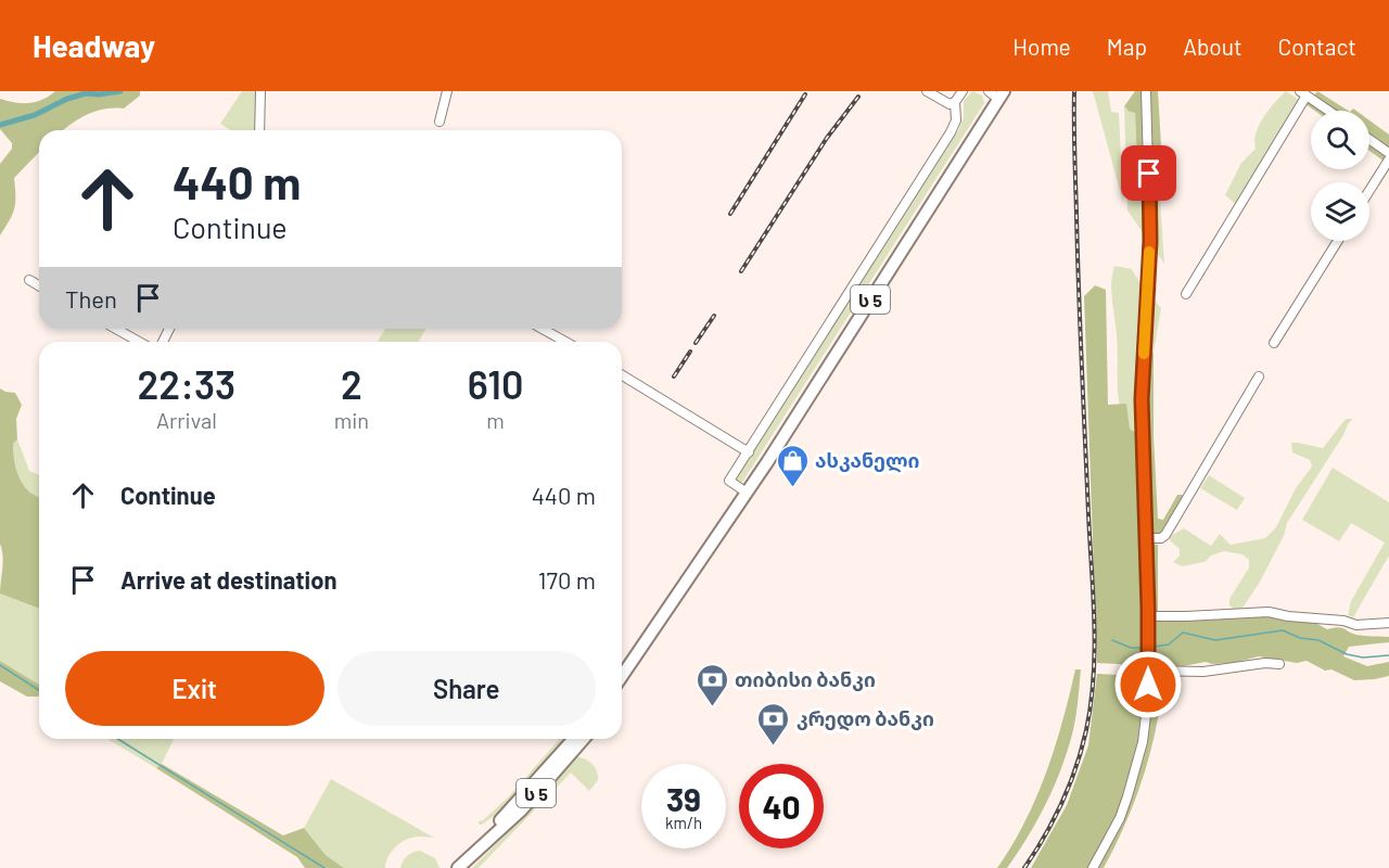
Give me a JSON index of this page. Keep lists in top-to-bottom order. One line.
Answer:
{"streets":{"highway":["ს 5"]},"places":{"shop":["ასკანელი"],"bank":["თიბისი ბანკი","კრედო ბანკი"]},"page":{"header":"Headway","nav":["Home","Map","About","Contact"],"turn":["440 m","Continue"],"then":"Then","eta":["22:33","Arrival","2","min","610","m"],"list":[{"name":"Continue","value":"440 m"},{"name":"Arrive at destination","value":"170 m"}],"buttons":["Exit","Share"],"speed":"39 km/h","limit":"40"}}
